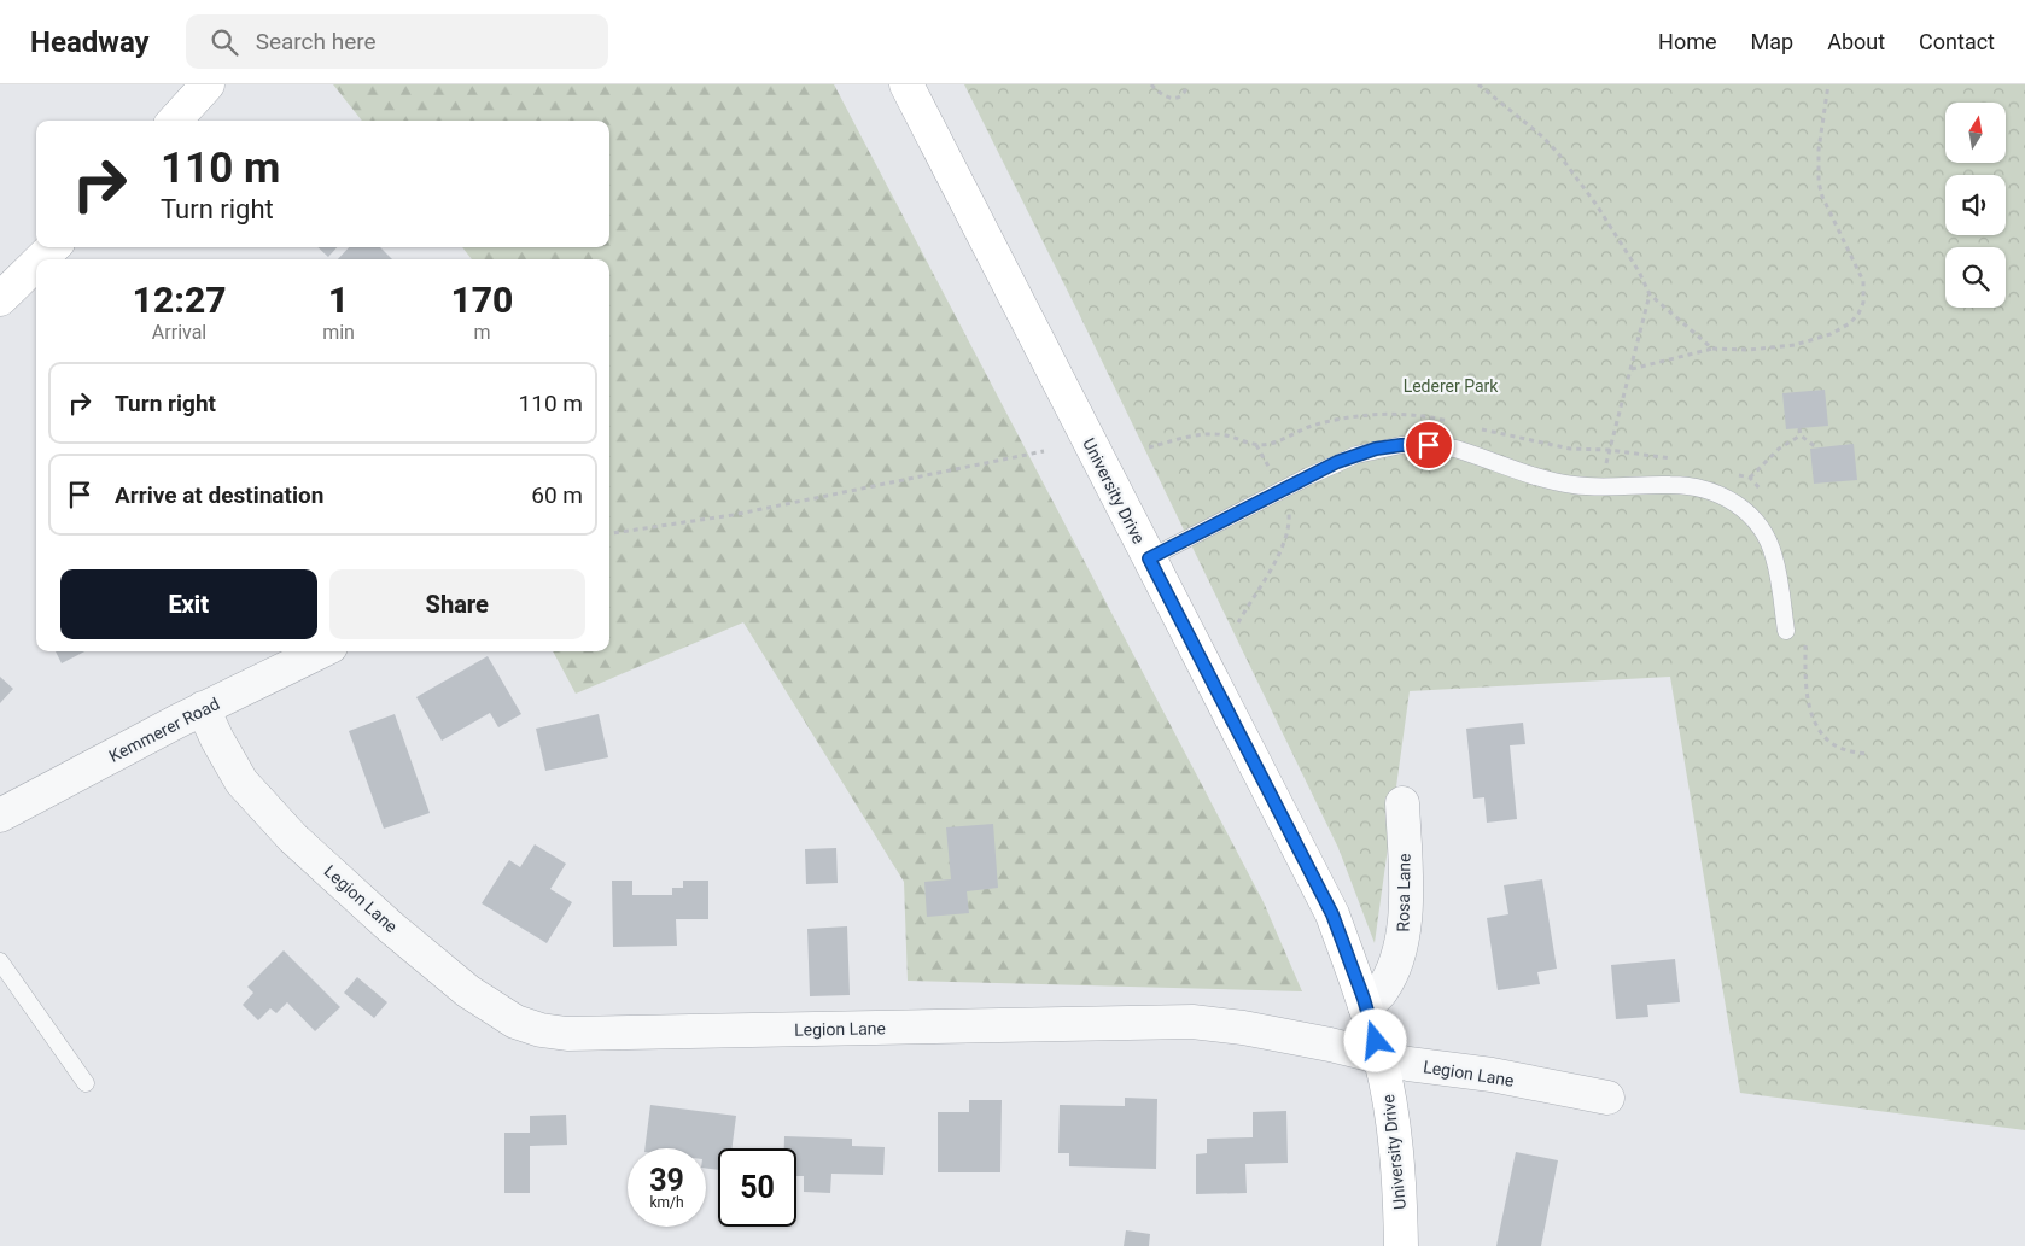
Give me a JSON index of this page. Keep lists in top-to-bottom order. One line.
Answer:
{"streets":{"main road":["University Drive"],"street":["Kemmerer Road","Rosa Lane","Legion Lane"]},"crossings":[["University Drive","Rosa Lane"],["University Drive","Legion Lane"],["Kemmerer Road","Legion Lane"]],"parks":["Lederer Park"],"north":"top","page":{"header":"Headway","search":"Search here","nav":["Home","Map","About","Contact"],"turn":["110 m","Turn right"],"eta":["12:27","Arrival","1","min","170","m"],"list":[{"name":"Turn right","value":"110 m"},{"name":"Arrive at destination","value":"60 m"}],"buttons":["Exit","Share"],"speed":"39 km/h","limit":"50"}}
